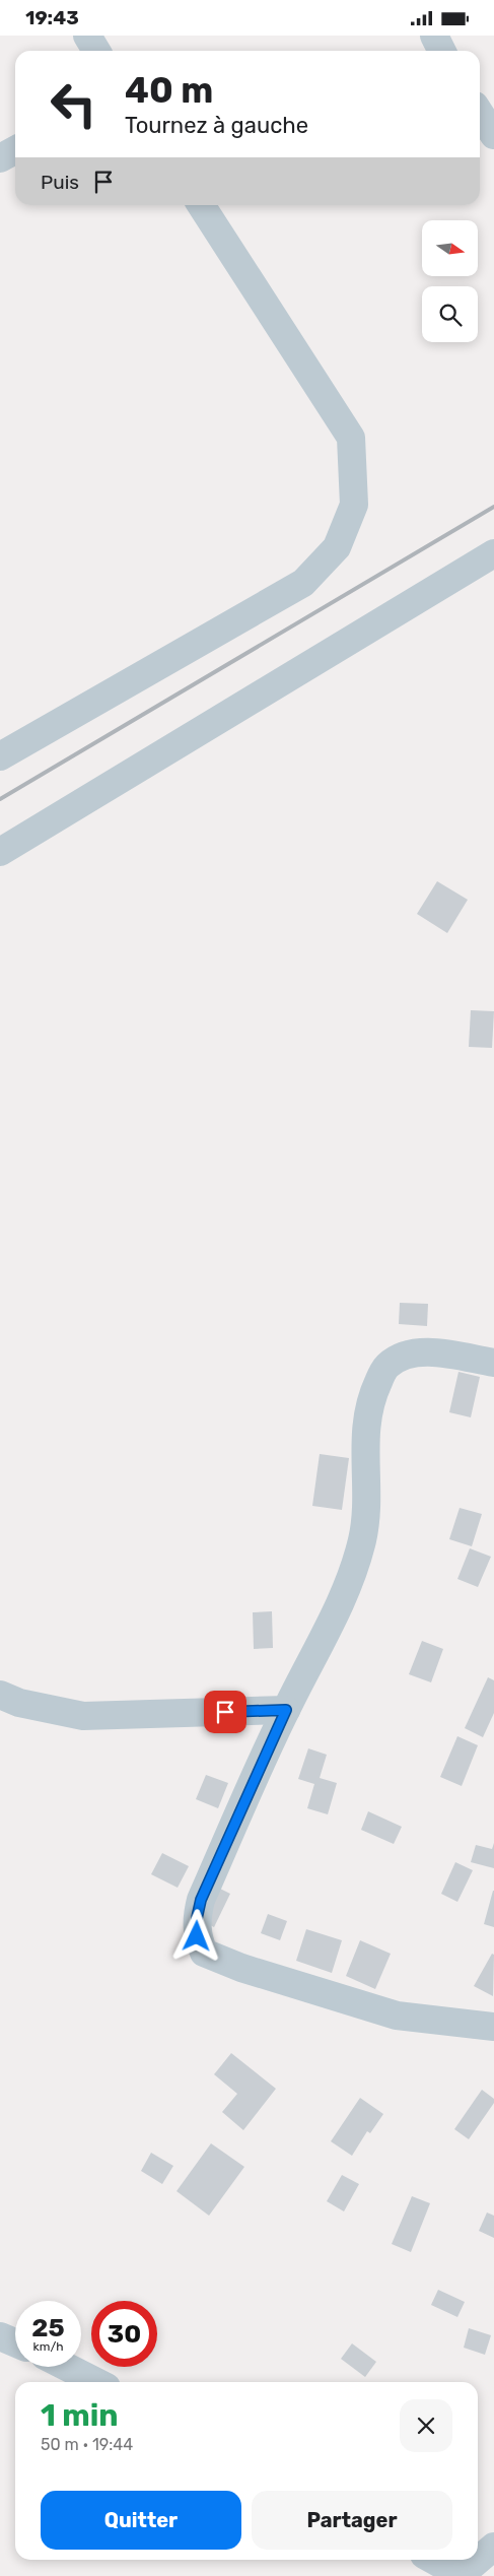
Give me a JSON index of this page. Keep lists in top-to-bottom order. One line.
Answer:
{"north":"right","page":{"status":"19:43","turn":["40 m","Tournez à gauche"],"then":"Puis","speed":"25 km/h","limit":"30","heading":["1 min","50 m · 19:44"],"buttons":["Quitter","Partager"]}}
